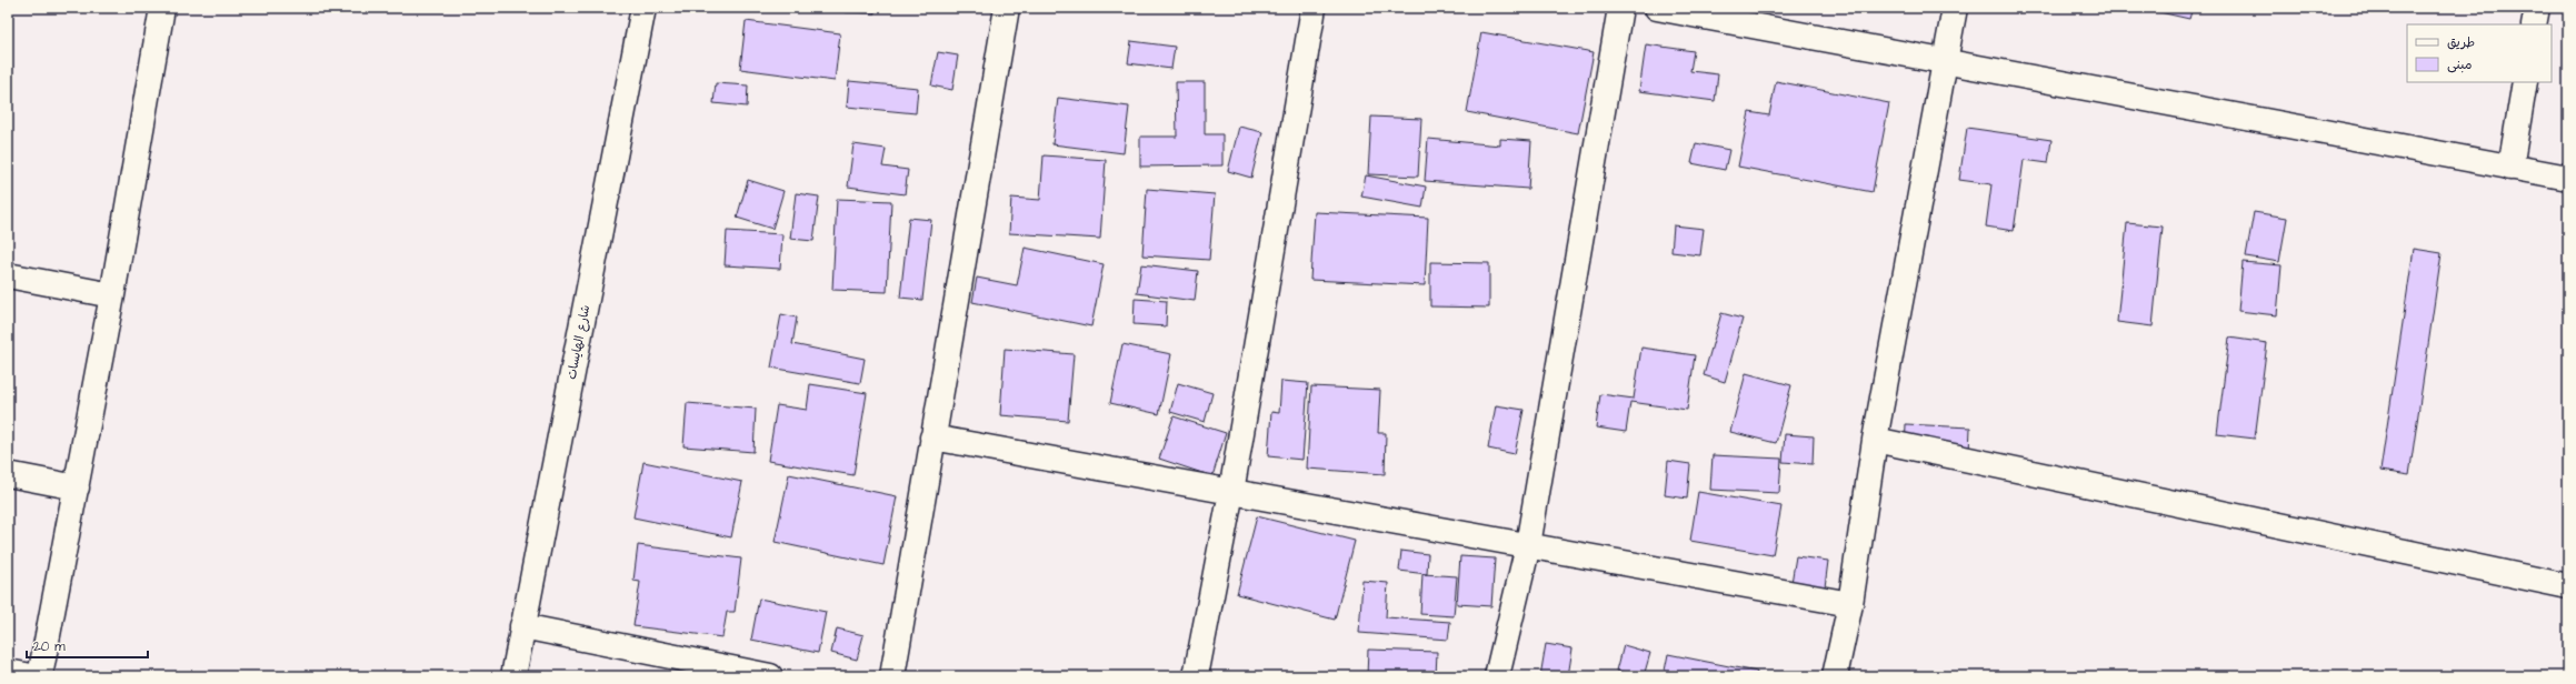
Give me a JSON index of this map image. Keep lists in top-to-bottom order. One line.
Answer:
{"streets":{"street":["شارع الهايسات"]},"legend":["طريق","مبنى"],"scale_bar":"20 m"}
